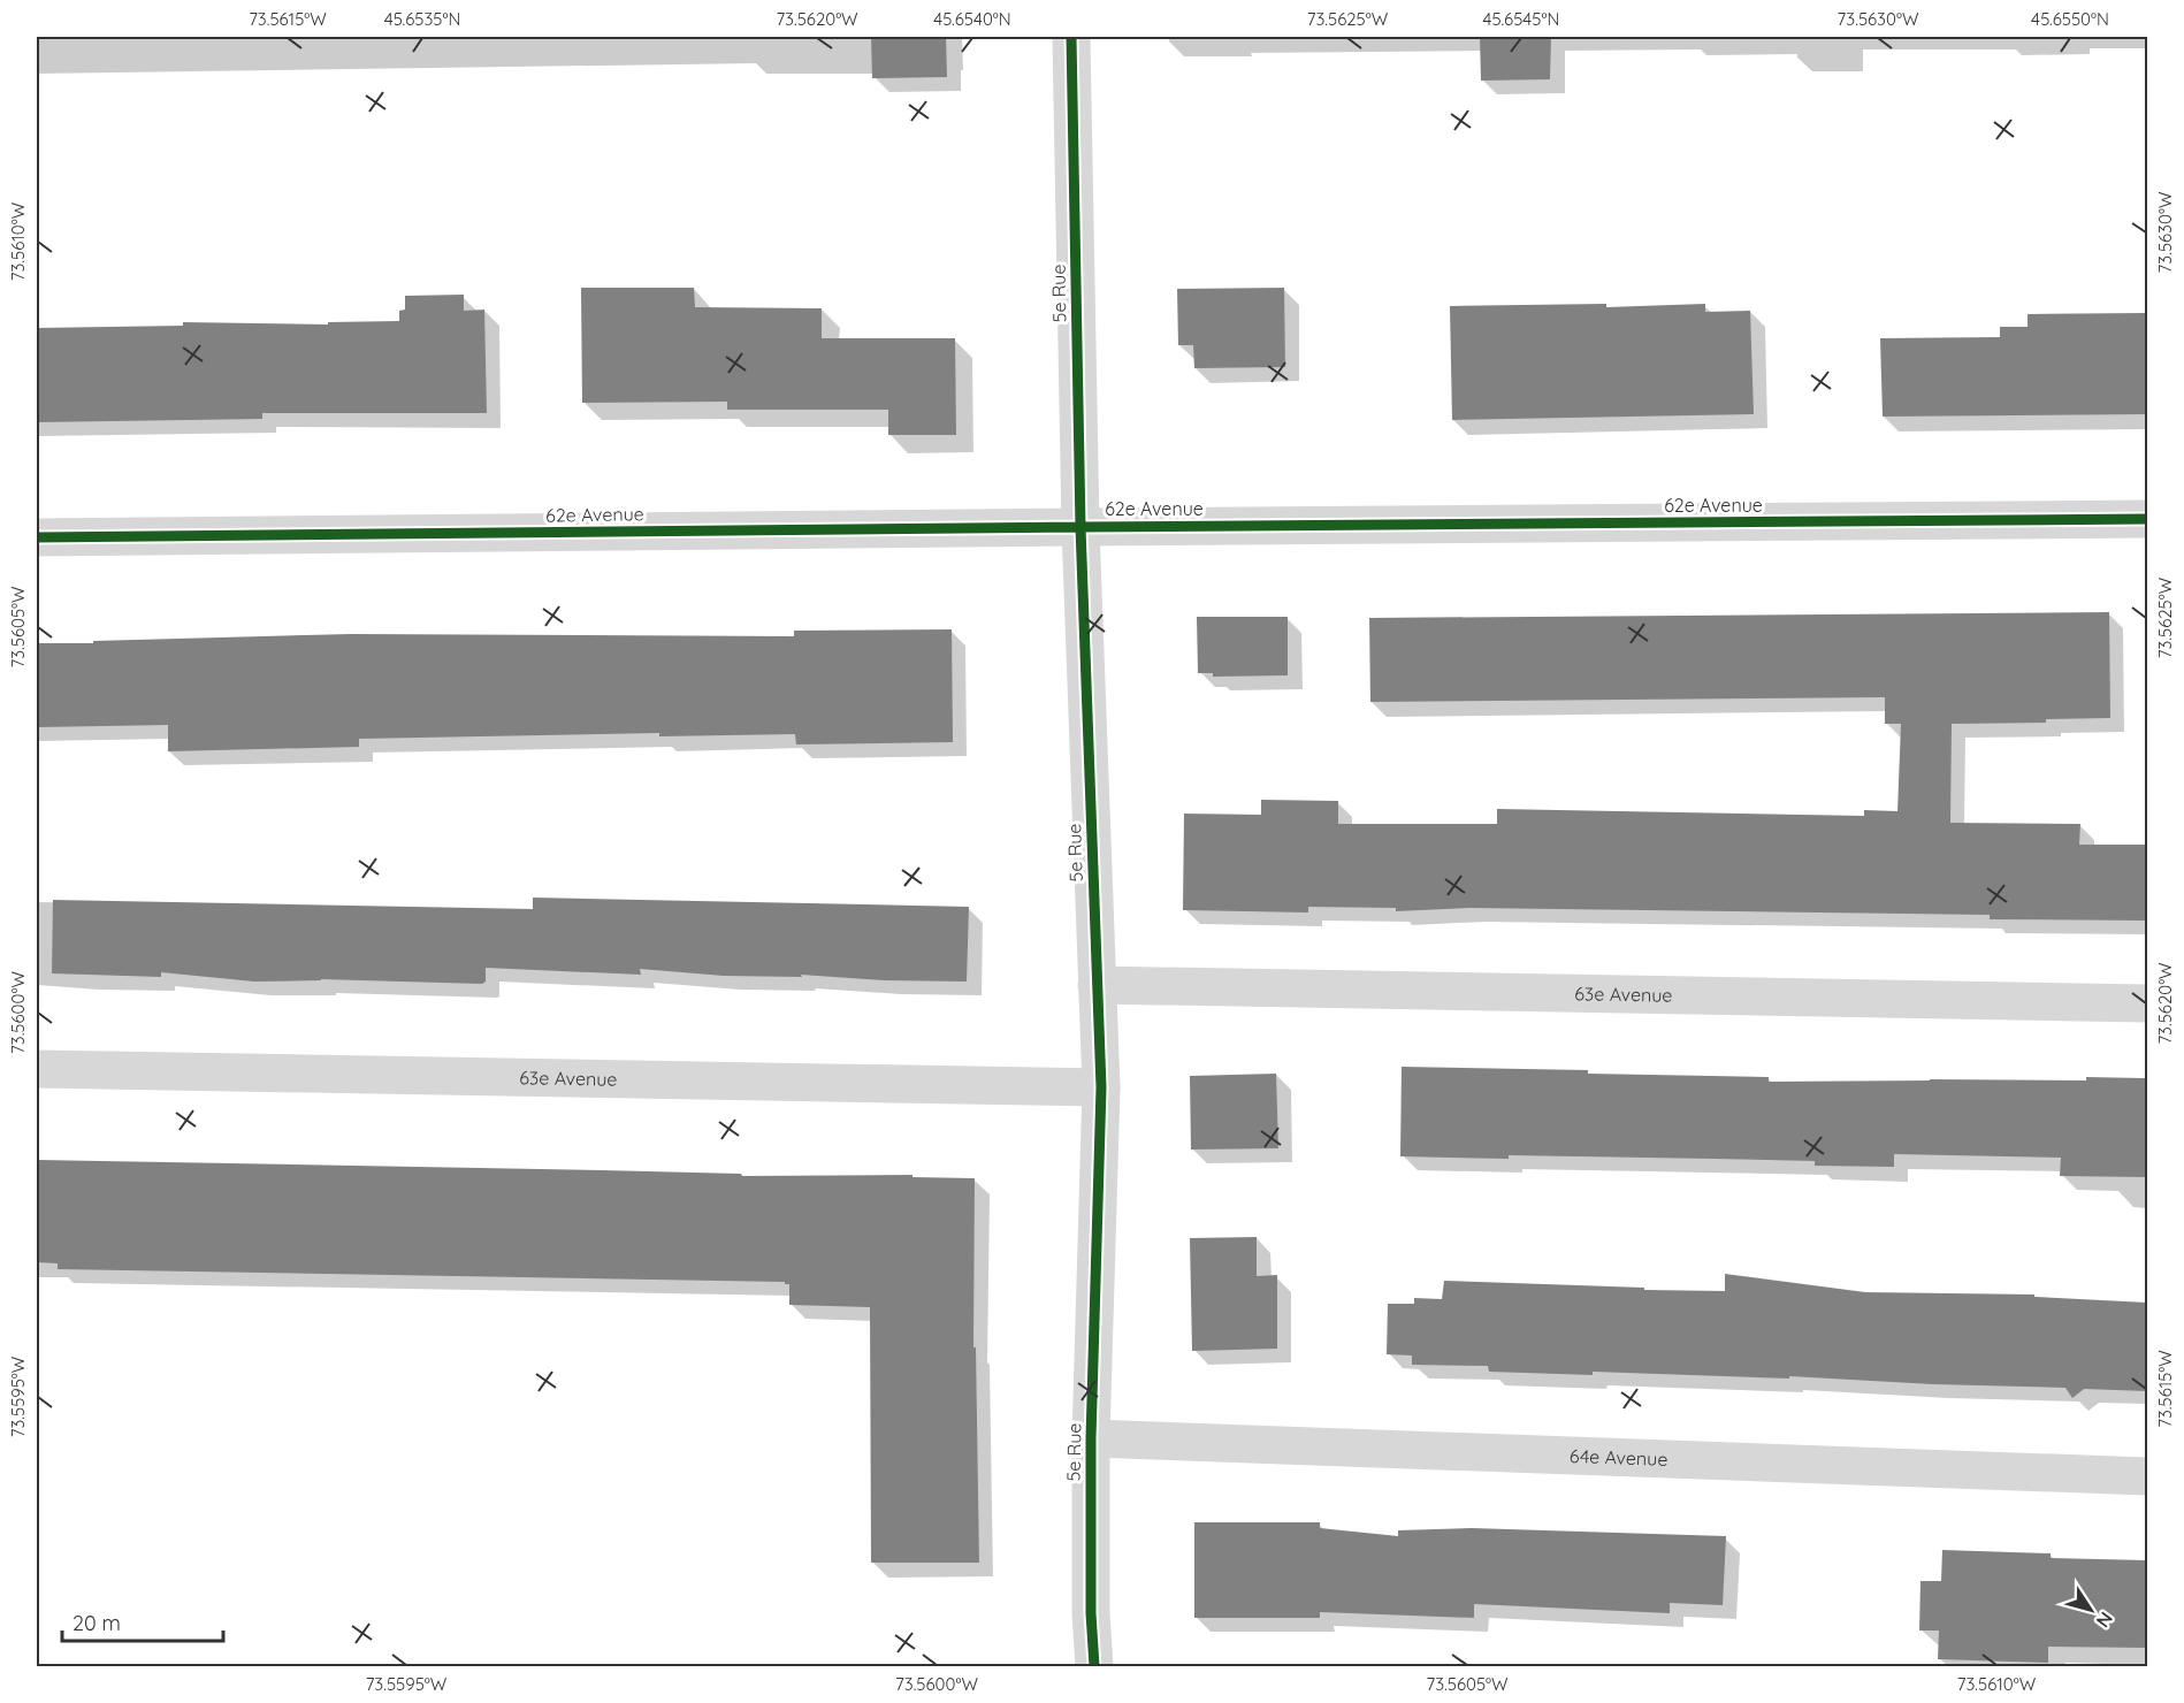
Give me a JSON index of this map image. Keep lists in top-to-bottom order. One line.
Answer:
{"streets":{"street":["5e Rue","62e Avenue","63e Avenue","64e Avenue"]},"crossings":[["5e Rue","62e Avenue"],["5e Rue","63e Avenue"],["5e Rue","64e Avenue"]],"scale_bar":"20 m","north":"bottom right","coordinates":["73.5615°W","45.6535°N","73.5620°W","45.6540°N","73.5625°W","45.6545°N","73.5630°W","45.6550°N","73.5610°W","73.5605°W","73.5600°W","73.5595°W"]}
